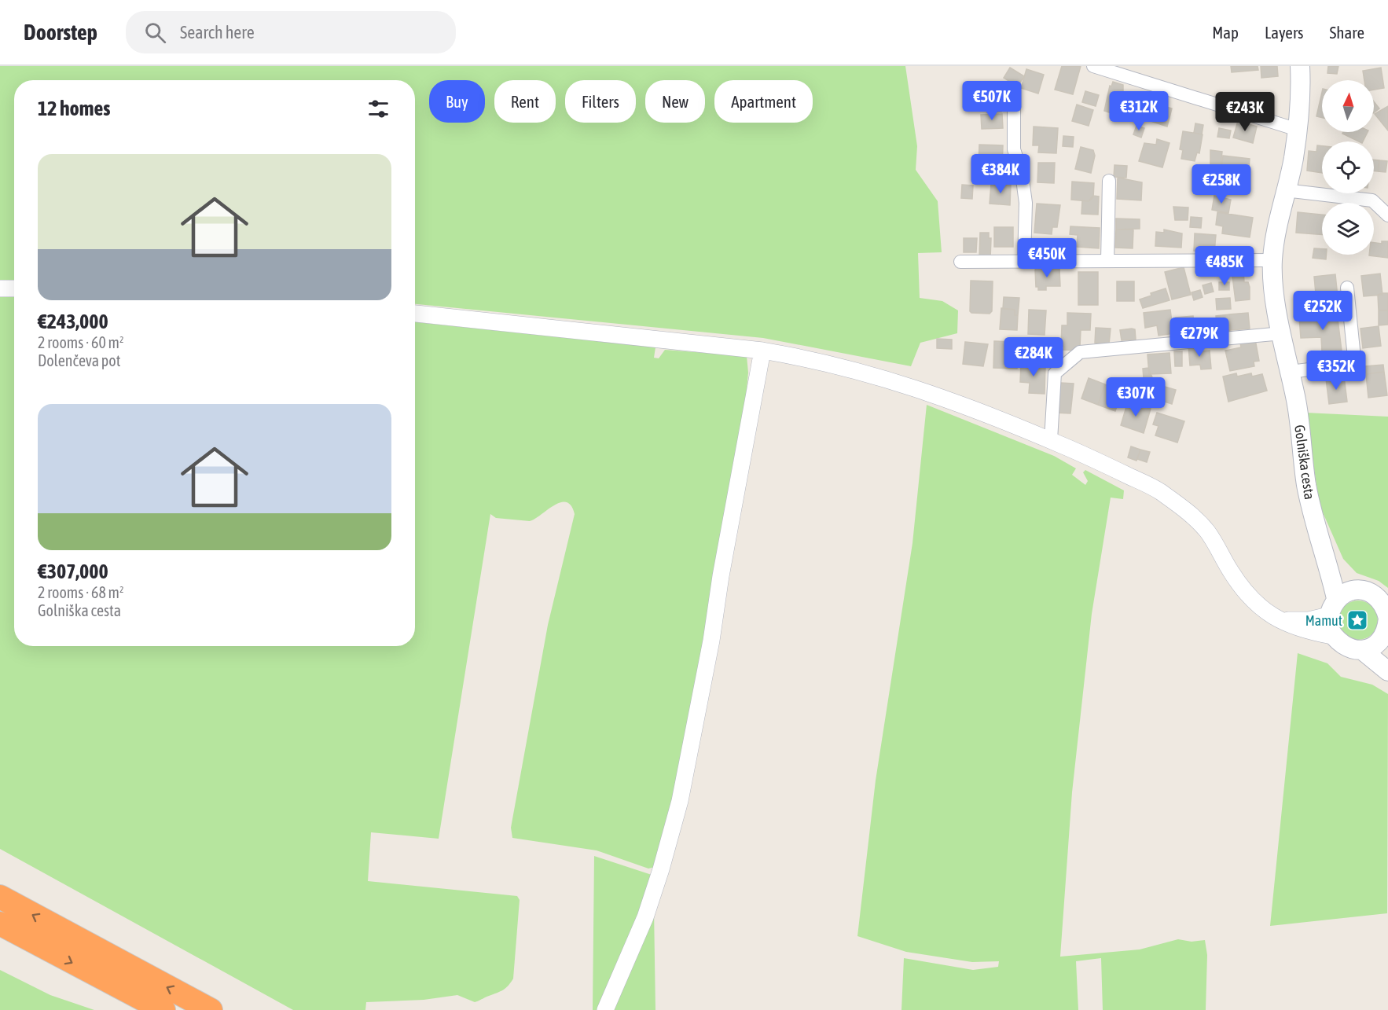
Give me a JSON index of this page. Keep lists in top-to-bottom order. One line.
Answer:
{"streets":{"main road":["Golniška cesta"]},"places":{"place":["Mamut"]},"north":"top","page":{"header":"Doorstep","search":"Search here","nav":["Map","Layers","Share"],"chip":["Buy","Rent","Filters","New","Apartment"],"heading":"12 homes","price":["€507K","€312K","€243K","€384K","€258K","€450K","€485K","€252K","€279K","€284K","€352K","€307K"],"list":[{"name":"€243,000","note":"2 rooms · 60 m² · Dolenčeva pot"},{"name":"€307,000","note":"2 rooms · 68 m² · Golniška cesta"}]}}
